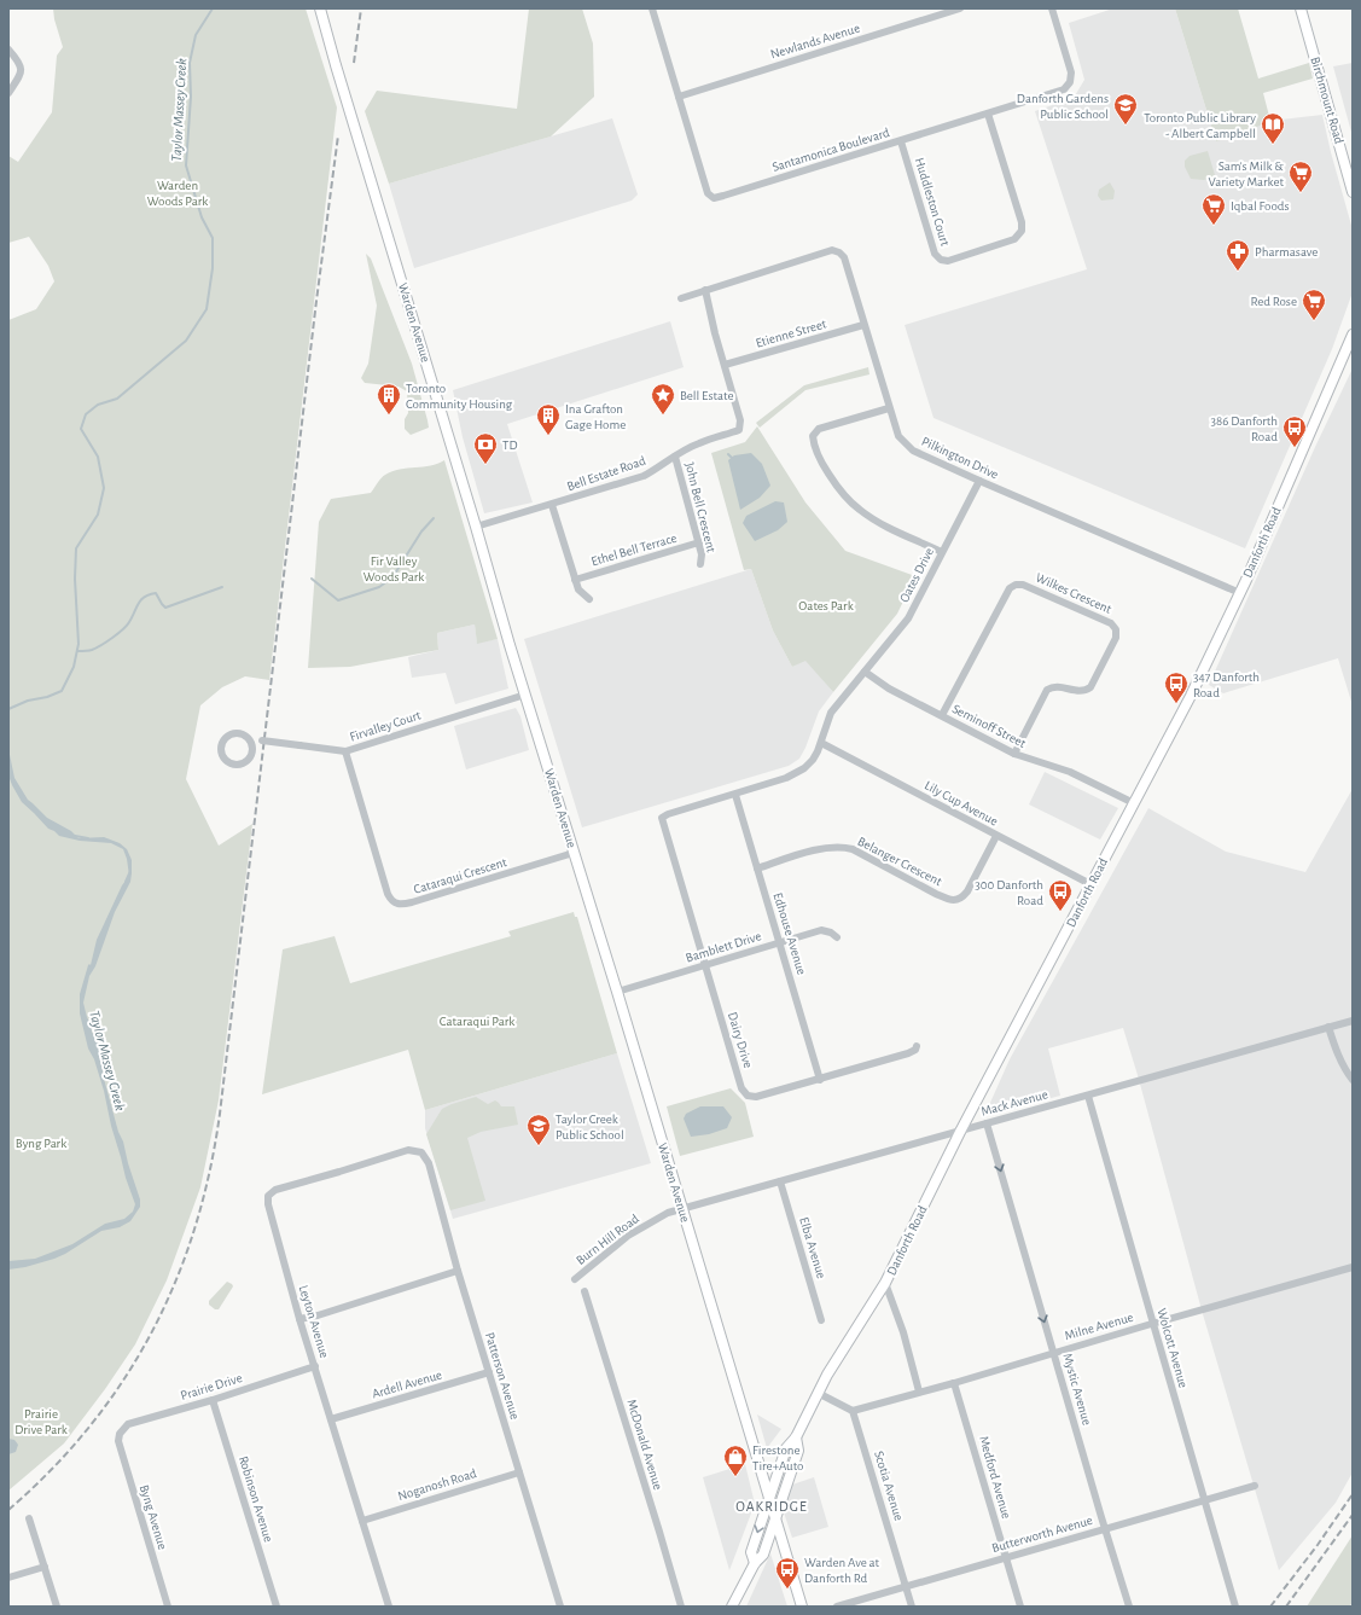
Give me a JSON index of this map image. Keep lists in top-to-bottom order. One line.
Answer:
{"streets":{"main road":["Birchmount Road","Warden Avenue","Danforth Road"],"street":["Newlands Avenue","Santamonica Boulevard","Huddleston Court","Etienne Street","Pilkington Drive","Bell Estate Road","John Bell Crescent","Ethel Bell Terrace","Oates Drive","Wilkes Crescent","Firvalley Court","Seminoff Street","Lily Cup Avenue","Belanger Crescent","Cataraqui Crescent","Edhouse Avenue","Bamblett Drive","Dairy Drive","Mack Avenue","Burn Hill Road","Elba Avenue","Leyton Avenue","Milne Avenue","Wolcott Avenue","Patterson Avenue","Ardell Avenue","Prairie Drive","Mystic Avenue","McDonald Avenue","Medford Avenue","Noganosh Road","Scotia Avenue","Robinson Avenue","Byng Avenue","Butterworth Avenue"]},"crossings":[["Newlands Avenue","Santamonica Boulevard"],["Santamonica Boulevard","Huddleston Court"],["Warden Avenue","Bell Estate Road"],["Warden Avenue","Danforth Road"],["Warden Avenue","Firvalley Court"],["Warden Avenue","Cataraqui Crescent"],["Warden Avenue","Bamblett Drive"],["Warden Avenue","Mack Avenue"],["Warden Avenue","Burn Hill Road"],["Etienne Street","Pilkington Drive"],["Etienne Street","Bell Estate Road"],["Pilkington Drive","Bell Estate Road"],["Pilkington Drive","Danforth Road"],["Pilkington Drive","Oates Drive"],["Bell Estate Road","John Bell Crescent"],["John Bell Crescent","Ethel Bell Terrace"],["Danforth Road","Seminoff Street"],["Danforth Road","Lily Cup Avenue"],["Danforth Road","Mack Avenue"],["Oates Drive","Seminoff Street"],["Oates Drive","Lily Cup Avenue"],["Wilkes Crescent","Seminoff Street"],["Firvalley Court","Cataraqui Crescent"],["Lily Cup Avenue","Belanger Crescent"],["Belanger Crescent","Edhouse Avenue"],["Edhouse Avenue","Bamblett Drive"],["Edhouse Avenue","Dairy Drive"],["Bamblett Drive","Dairy Drive"],["Mack Avenue","Burn Hill Road"],["Mack Avenue","Elba Avenue"],["Mack Avenue","Wolcott Avenue"],["Mack Avenue","Mystic Avenue"],["Leyton Avenue","Patterson Avenue"],["Leyton Avenue","Ardell Avenue"],["Leyton Avenue","Prairie Drive"],["Leyton Avenue","Noganosh Road"],["Milne Avenue","Wolcott Avenue"],["Milne Avenue","Mystic Avenue"],["Milne Avenue","Medford Avenue"],["Milne Avenue","Scotia Avenue"],["Wolcott Avenue","Butterworth Avenue"],["Patterson Avenue","Ardell Avenue"],["Patterson Avenue","Noganosh Road"],["Prairie Drive","Robinson Avenue"],["Prairie Drive","Byng Avenue"],["Mystic Avenue","Butterworth Avenue"],["Medford Avenue","Butterworth Avenue"],["Scotia Avenue","Butterworth Avenue"]],"one_way":["Mystic Avenue"],"districts":["OAKRIDGE"],"water":["Taylor Massey Creek"],"parks":["Warden Woods Park","Fir Valley Woods Park","Oates Park","Cataraqui Park","Byng Park","Prairie Drive Park"],"places":{"school or university":["Danforth Gardens Public School","Taylor Creek Public School"],"library":["Toronto Public Library - Albert Campbell"],"supermarket":["Sam's Milk & Variety Market","Iqbal Foods","Red Rose"],"pharmacy":["Pharmasave"],"building":["Toronto Community Housing","Ina Grafton Gage Home"],"place":["Bell Estate"],"bus stop":["386 Danforth Road","347 Danforth Road","300 Danforth Road","Warden Ave at Danforth Rd"],"bank":["TD"],"shop":["Firestone Tire+Auto"]}}
